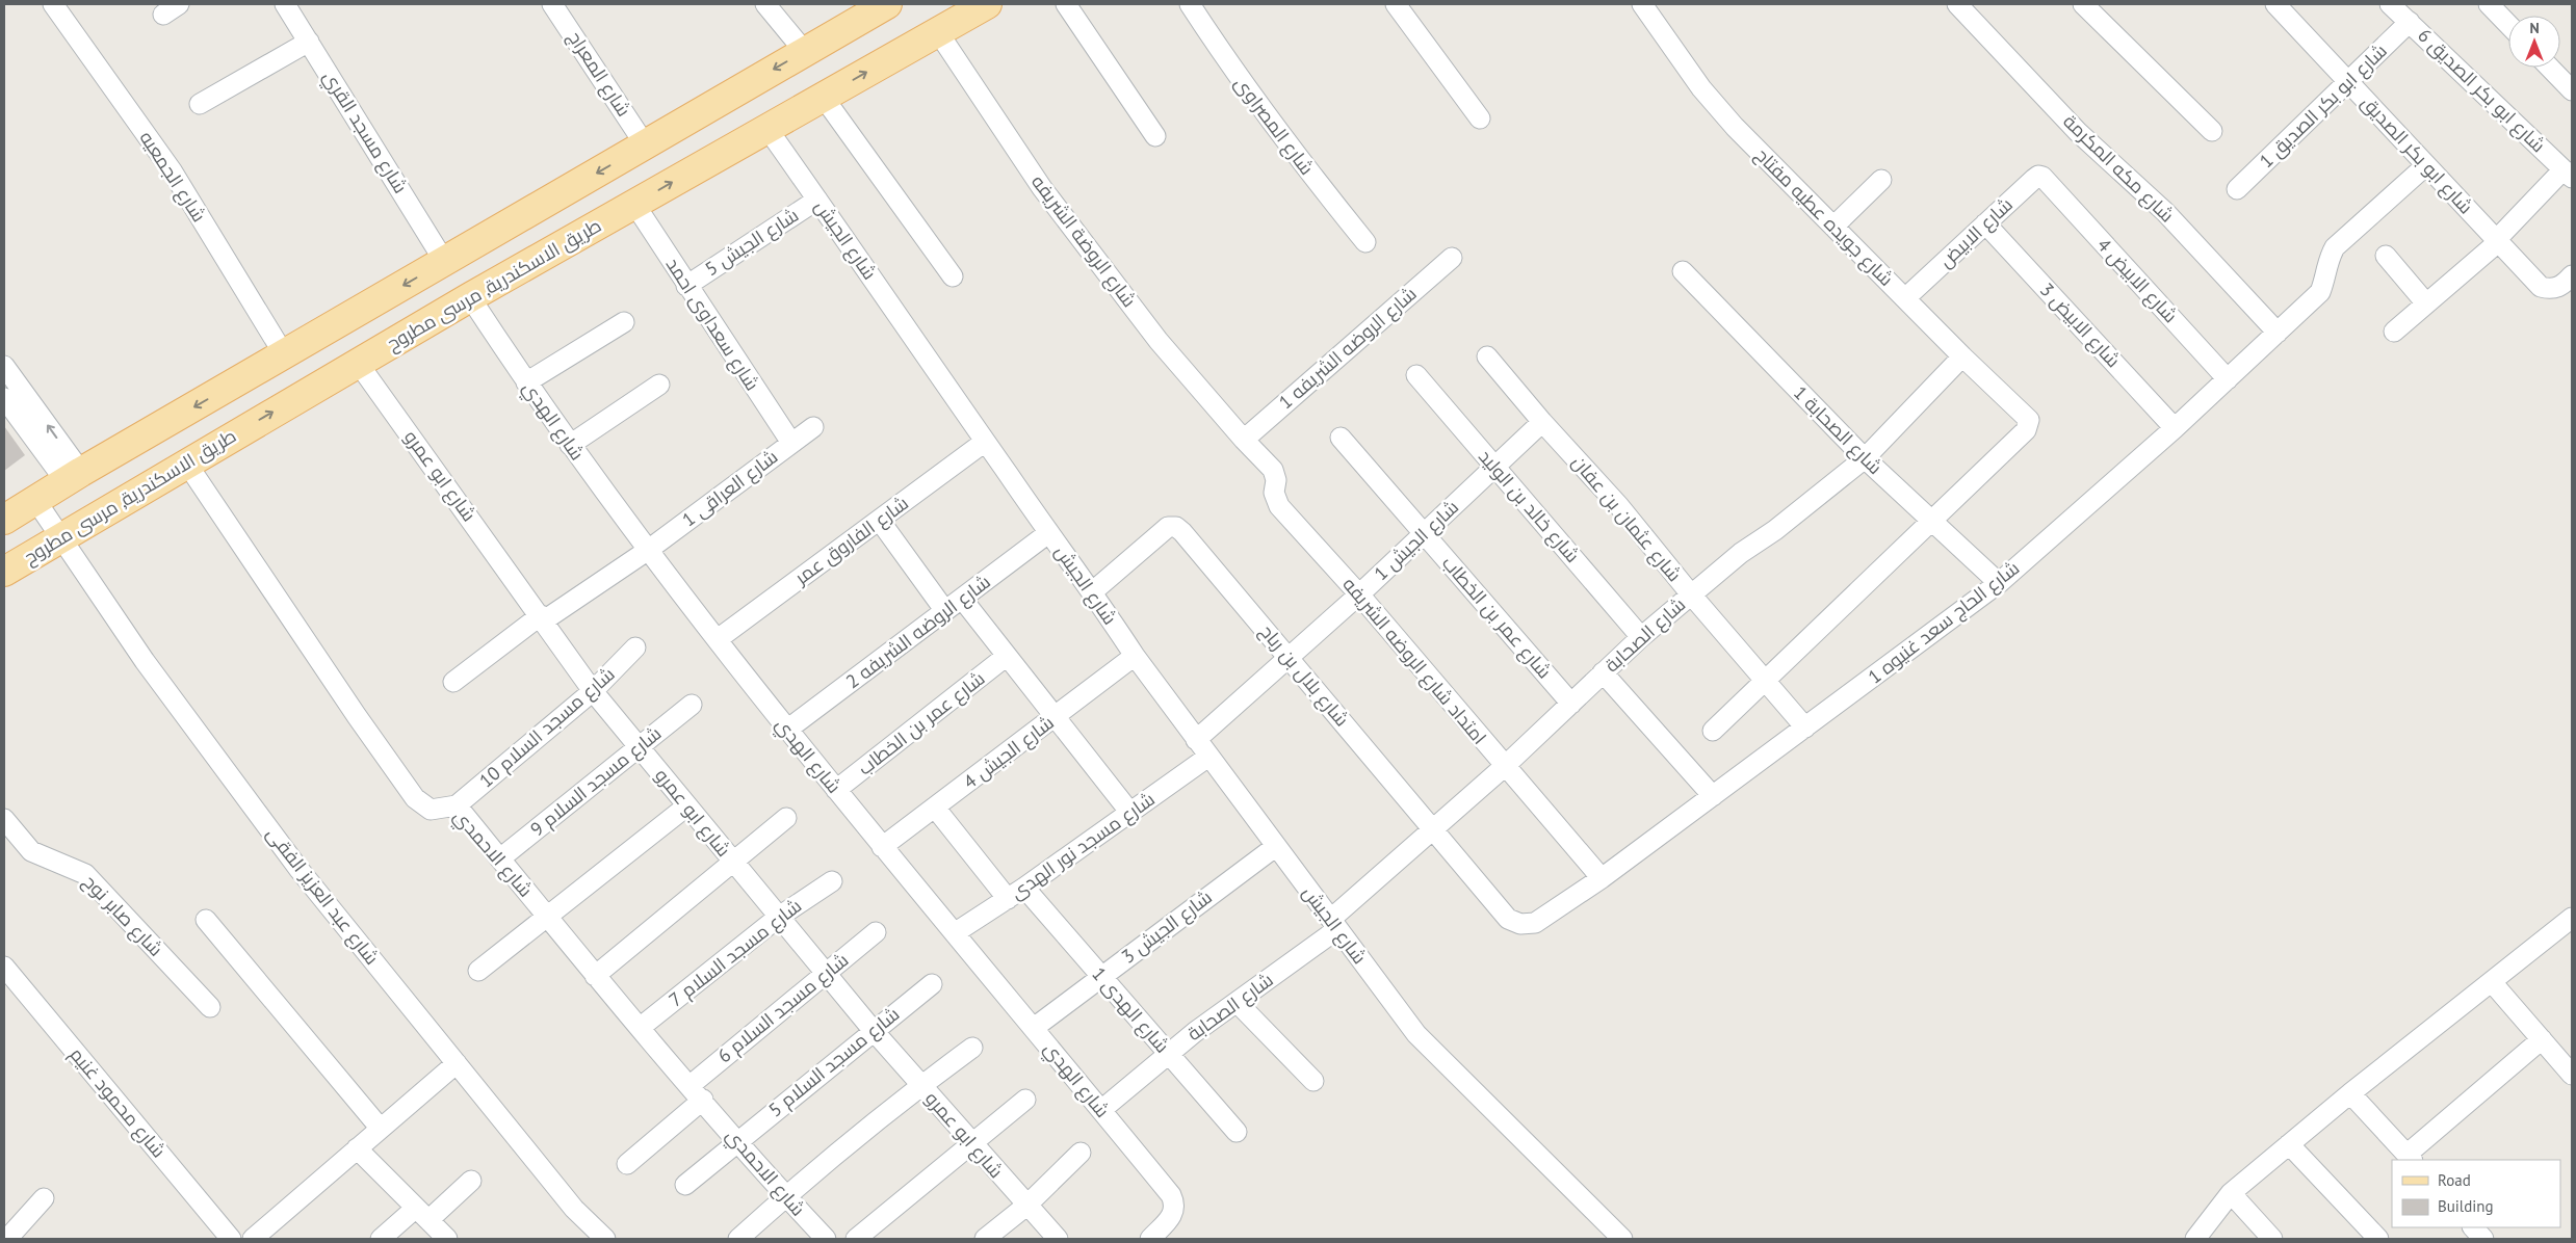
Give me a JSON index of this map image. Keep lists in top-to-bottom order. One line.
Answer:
{"streets":{"main road":["طريق الاسكندرية, مرسى مطروح"],"street":["شارع المعراج","شارع ابو بكر الصديق 6","شارع ابو بكر الصديق 1","شارع المصراوى","شارع مسجد القري","شارع ابو بكر الصديق","شارع مكه المكرمة","شارع الجمعيه","شارع جويده عطيه مفتاح","شارع الابيض","شارع الجيش","شارع الروضة الشريفه","شارع الجيش 5","شارع الابيض 4","شارع سعداوى احمد","شارع الابيض 3","شارع الروضه الشريفه 1","شارع الهدي","شارع الصحابة 1","شارع ابو عمرو","شارع العراقى 1","شارع خالد بن الوليد","شارع عثمان بن عفان","شارع الفاروق عمر","شارع الجيش 1","شارع عمر بن الخطاب","شارع الحاج سعد غنيوه 1","شارع الروضه الشريفه 2","شارع الصحابة","امتداد شارع الروضه الشريفه","شارع بلال بن رباح","شارع مسجد السلام 10","شارع الجيش 4","شارع مسجد السلام 9","شارع مسجد نور الهدى","شارع الاحمدي","شارع عبد العزيز الفقى","شارع صابر نوح","شارع الجيش 3","شارع مسجد السلام 7","شارع مسجد السلام 6","شارع الهدى 1","شارع مسجد السلام 5","شارع محمود غنيم"]},"crossings":[["شارع ابو بكر الصديق 6","شارع ابو بكر الصديق 1"],["شارع ابو بكر الصديق 1","شارع ابو بكر الصديق"],["شارع ابو بكر الصديق","شارع الحاج سعد غنيوه 1"],["شارع مكه المكرمة","شارع الحاج سعد غنيوه 1"],["شارع جويده عطيه مفتاح","شارع الابيض"],["شارع جويده عطيه مفتاح","شارع الصحابة 1"],["شارع جويده عطيه مفتاح","شارع الصحابة"],["شارع الابيض","شارع الابيض 4"],["شارع الابيض","شارع الابيض 3"],["شارع الجيش","شارع الجيش 5"],["شارع الجيش","طريق الاسكندرية, مرسى مطروح"],["شارع الجيش","شارع الفاروق عمر"],["شارع الجيش","شارع الجيش 1"],["شارع الجيش","شارع الروضه الشريفه 2"],["شارع الجيش","شارع الصحابة"],["شارع الجيش","شارع بلال بن رباح"],["شارع الجيش","شارع الجيش 4"],["شارع الجيش","شارع مسجد نور الهدى"],["شارع الجيش","شارع الجيش 3"],["شارع الروضة الشريفه","طريق الاسكندرية, مرسى مطروح"],["شارع الروضة الشريفه","شارع الروضه الشريفه 1"],["شارع الروضة الشريفه","امتداد شارع الروضه الشريفه"],["شارع الجيش 5","شارع سعداوى احمد"],["شارع الابيض 4","شارع الحاج سعد غنيوه 1"],["طريق الاسكندرية, مرسى مطروح","شارع سعداوى احمد"],["طريق الاسكندرية, مرسى مطروح","شارع الهدي"],["طريق الاسكندرية, مرسى مطروح","شارع ابو عمرو"],["طريق الاسكندرية, مرسى مطروح","شارع الاحمدي"],["طريق الاسكندرية, مرسى مطروح","شارع عبد العزيز الفقى"],["شارع سعداوى احمد","شارع العراقى 1"],["شارع الابيض 3","شارع الحاج سعد غنيوه 1"],["شارع الروضه الشريفه 1","امتداد شارع الروضه الشريفه"],["شارع الهدي","شارع العراقى 1"],["شارع الهدي","شارع الفاروق عمر"],["شارع الهدي","شارع عمر بن الخطاب"],["شارع الهدي","شارع الروضه الشريفه 2"],["شارع الهدي","شارع الصحابة"],["شارع الهدي","شارع الجيش 4"],["شارع الهدي","شارع مسجد نور الهدى"],["شارع الهدي","شارع الجيش 3"],["شارع الصحابة 1","شارع الحاج سعد غنيوه 1"],["شارع الصحابة 1","شارع الصحابة"],["شارع ابو عمرو","شارع العراقى 1"],["شارع ابو عمرو","شارع مسجد السلام 10"],["شارع ابو عمرو","شارع مسجد السلام 9"],["شارع ابو عمرو","شارع مسجد السلام 7"],["شارع ابو عمرو","شارع مسجد السلام 6"],["شارع ابو عمرو","شارع مسجد السلام 5"],["شارع خالد بن الوليد","شارع الجيش 1"],["شارع خالد بن الوليد","شارع الصحابة"],["شارع عثمان بن عفان","شارع الجيش 1"],["شارع عثمان بن عفان","شارع الحاج سعد غنيوه 1"],["شارع عثمان بن عفان","شارع الصحابة"],["شارع الجيش 1","شارع عمر بن الخطاب"],["شارع الجيش 1","امتداد شارع الروضه الشريفه"],["شارع الجيش 1","شارع بلال بن رباح"],["شارع عمر بن الخطاب","شارع الصحابة"],["شارع الحاج سعد غنيوه 1","امتداد شارع الروضه الشريفه"],["شارع الحاج سعد غنيوه 1","شارع بلال بن رباح"],["شارع الصحابة","امتداد شارع الروضه الشريفه"],["شارع الصحابة","شارع بلال بن رباح"],["شارع الصحابة","شارع الهدى 1"],["شارع مسجد السلام 10","شارع الاحمدي"],["شارع الجيش 4","شارع الهدى 1"],["شارع مسجد السلام 9","شارع الاحمدي"],["شارع مسجد نور الهدى","شارع الهدى 1"],["شارع الاحمدي","شارع مسجد السلام 7"],["شارع الاحمدي","شارع مسجد السلام 6"],["شارع الاحمدي","شارع مسجد السلام 5"],["شارع الجيش 3","شارع الهدى 1"]],"legend":["Road","Building"],"north":"top"}
